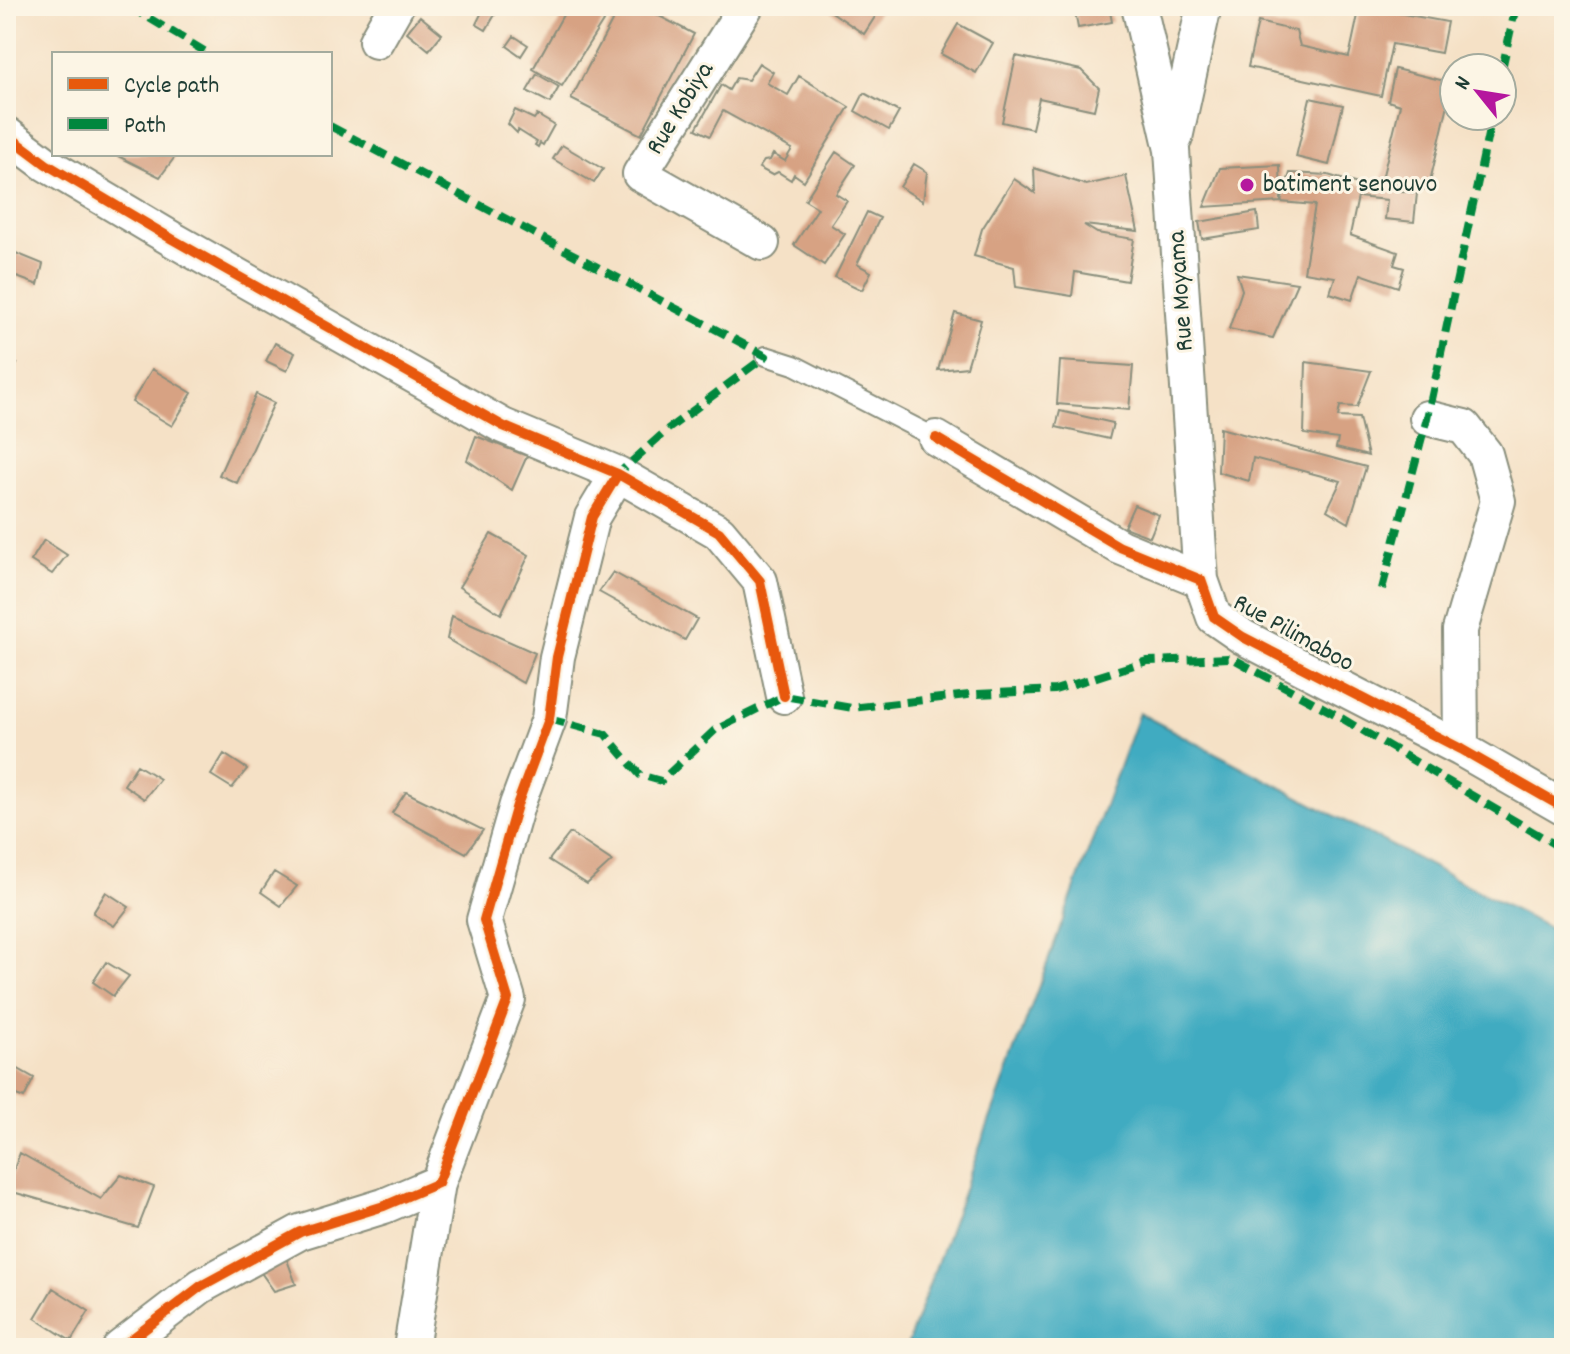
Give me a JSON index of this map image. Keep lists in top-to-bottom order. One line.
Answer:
{"streets":{"street":["Rue Kobiya","Rue Moyama","Rue Pilimaboo"]},"crossings":[["Rue Moyama","Rue Pilimaboo"]],"places":["batiment senouvo"],"legend":["Cycle path","Path"],"north":"top left"}
